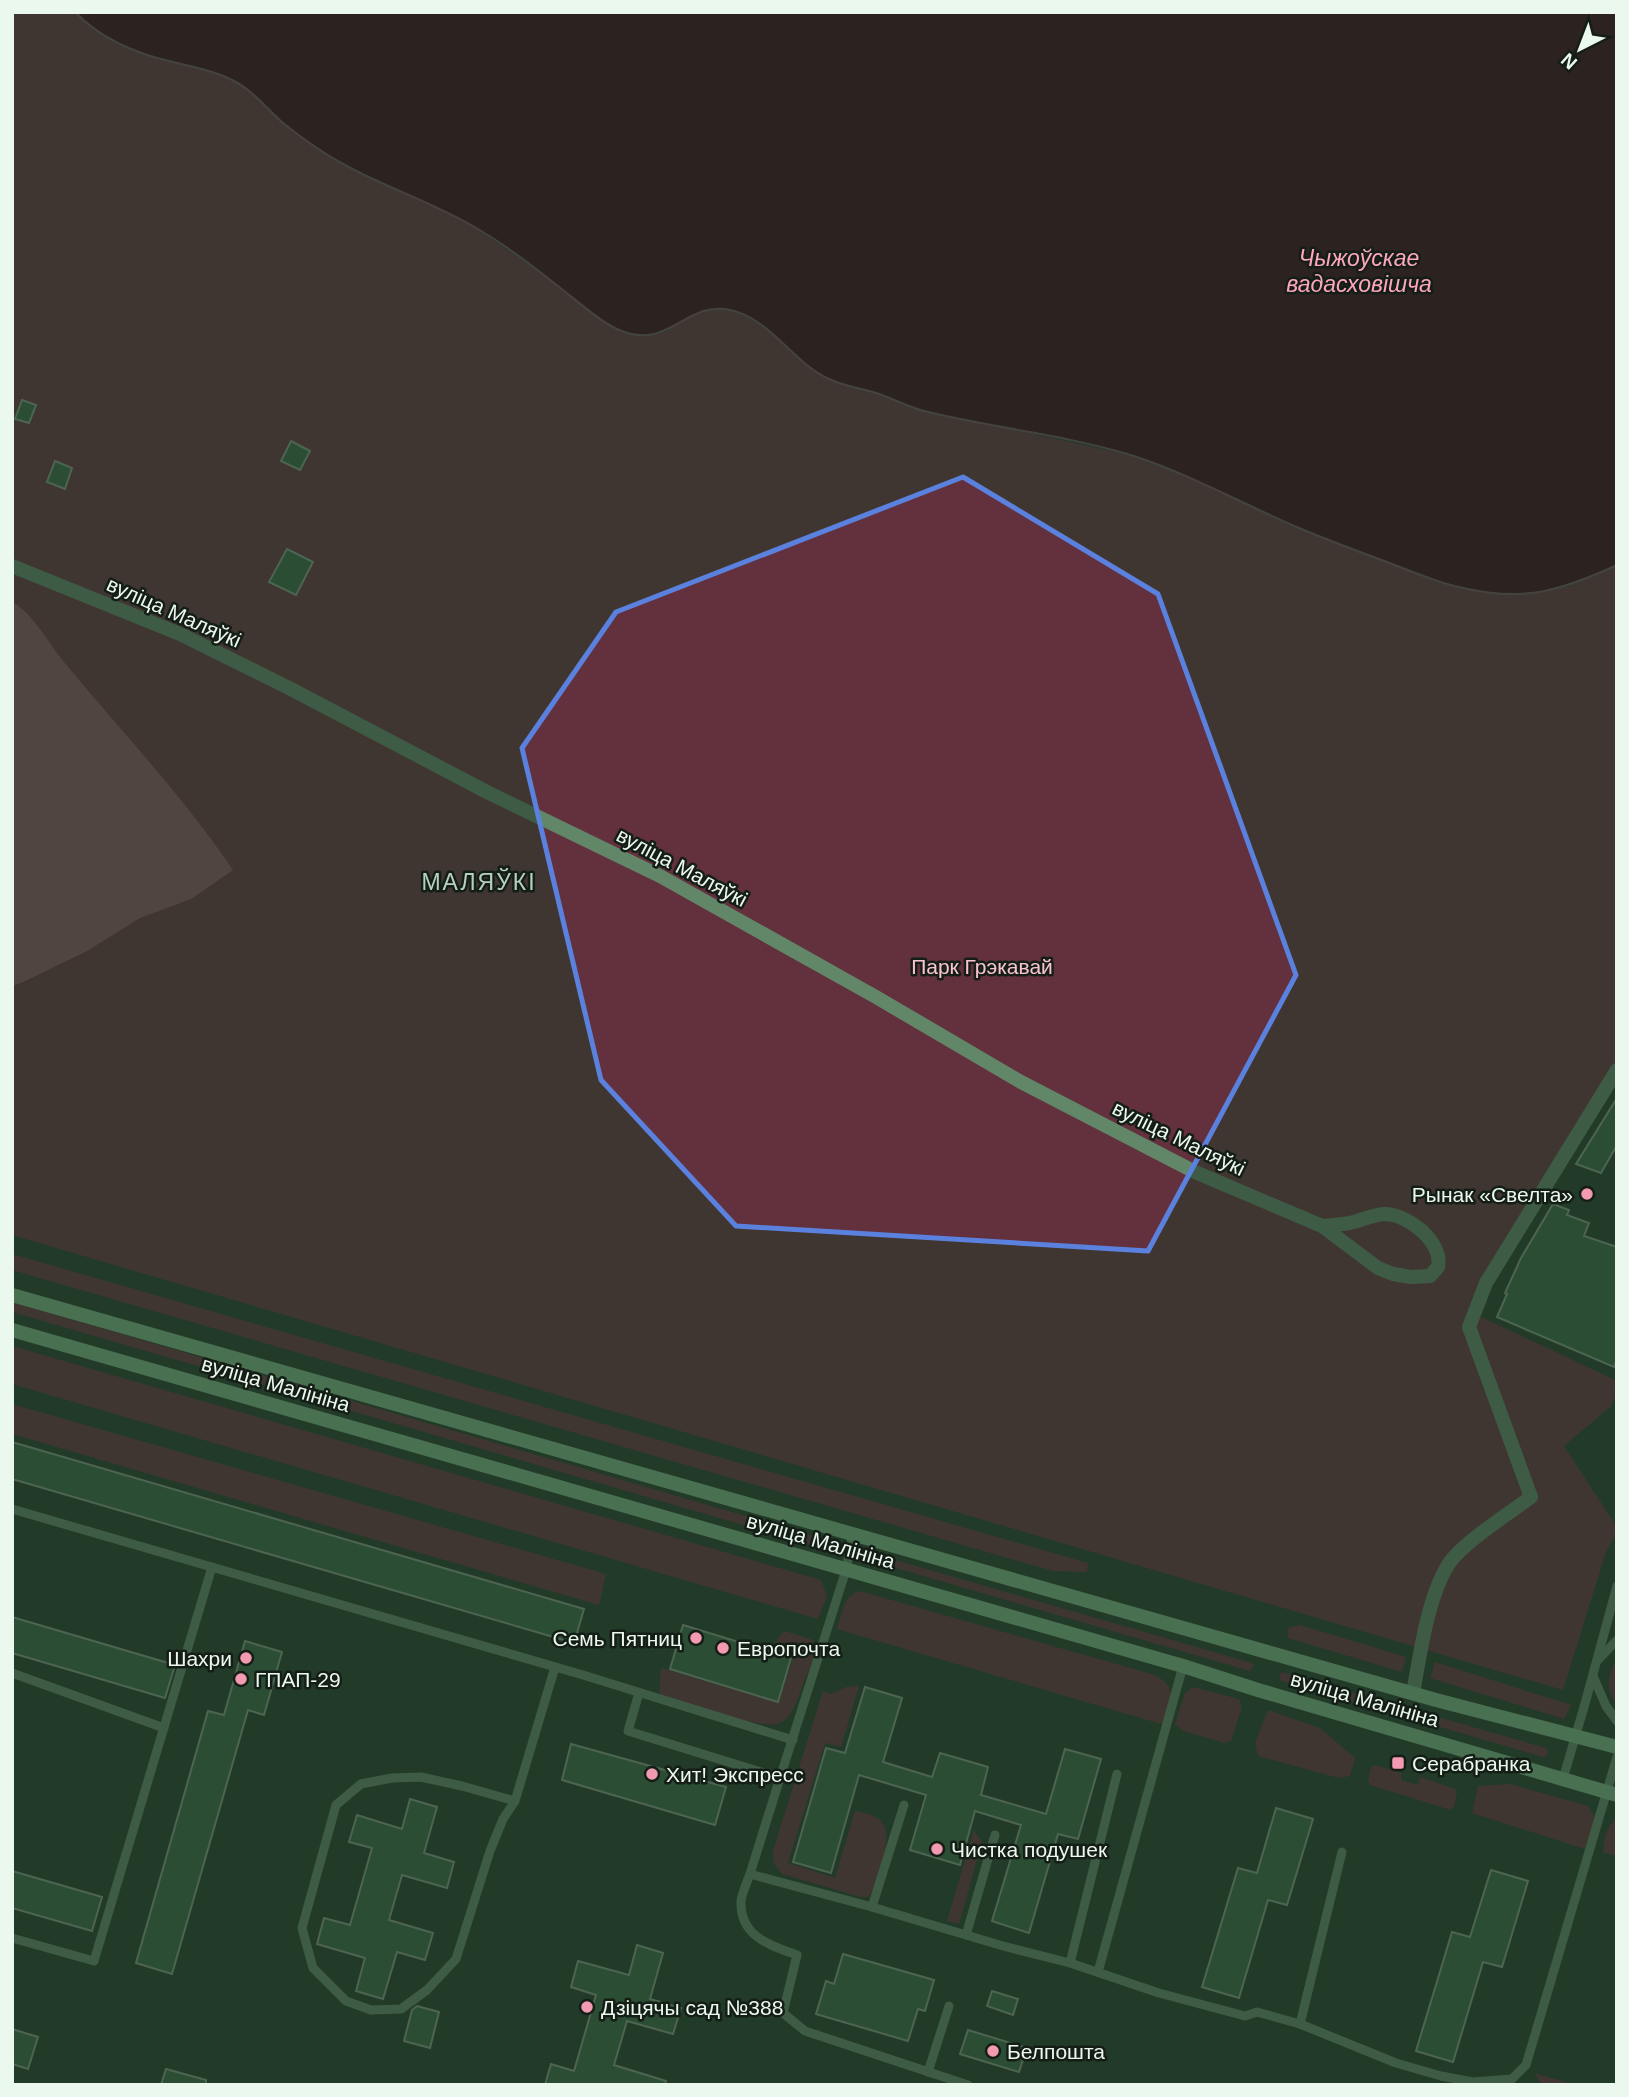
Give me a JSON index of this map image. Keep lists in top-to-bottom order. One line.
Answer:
{"streets":{"main road":["вуліца Малініна"],"street":["вуліца Маляўкі"]},"districts":["МАЛЯЎКІ"],"water":["Чыжоўскае вадасховішча"],"parks":["Парк Грэкавай"],"places":{"other":["Рынак «Свелта»","Семь Пятниц","Европочта","Шахри","ГПАП-29","Хит! Экспресс","Чистка подушек","Дзіцячы сад №388","Белпошта"],"transit":["Серабранка"]},"north":"bottom left"}
